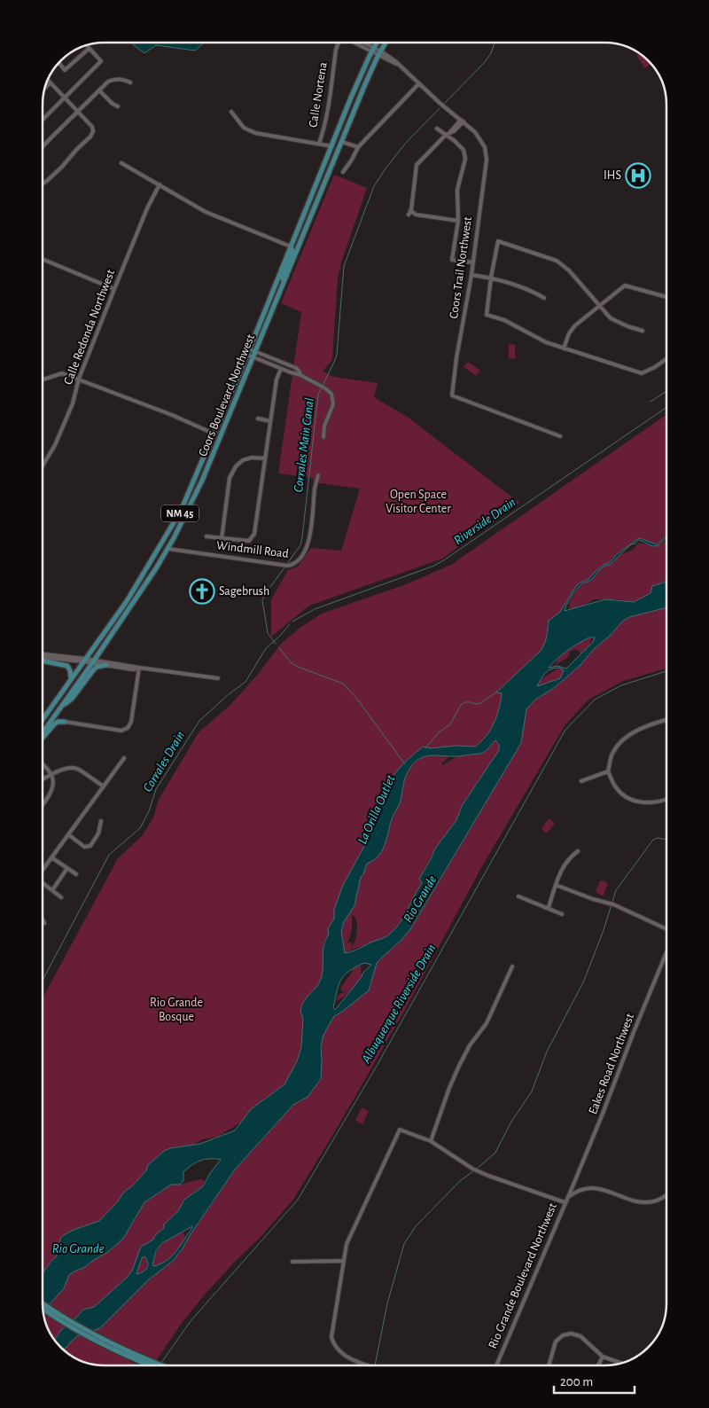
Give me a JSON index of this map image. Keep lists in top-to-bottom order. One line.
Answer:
{"streets":{"main road":["Coors Boulevard Northwest","NM 45"],"street":["Calle Nortena","Coors Trail Northwest","Calle Redonda Northwest","Windmill Road","Eakes Road Northwest","Rio Grande Boulevard Northwest"]},"crossings":[["Coors Trail Northwest","Coors Boulevard Northwest"],["Coors Boulevard Northwest","Windmill Road"],["Eakes Road Northwest","Rio Grande Boulevard Northwest"]],"water":["Corrales Main Canal","Riverside Drain","Corrales Drain","La Orilla Outlet","Rio Grande","Albuquerque Riverside Drain"],"parks":["Open Space Visitor Center","Rio Grande Bosque"],"places":{"hospital":["IHS"],"church":["Sagebrush"]},"scale_bar":"200 m"}
